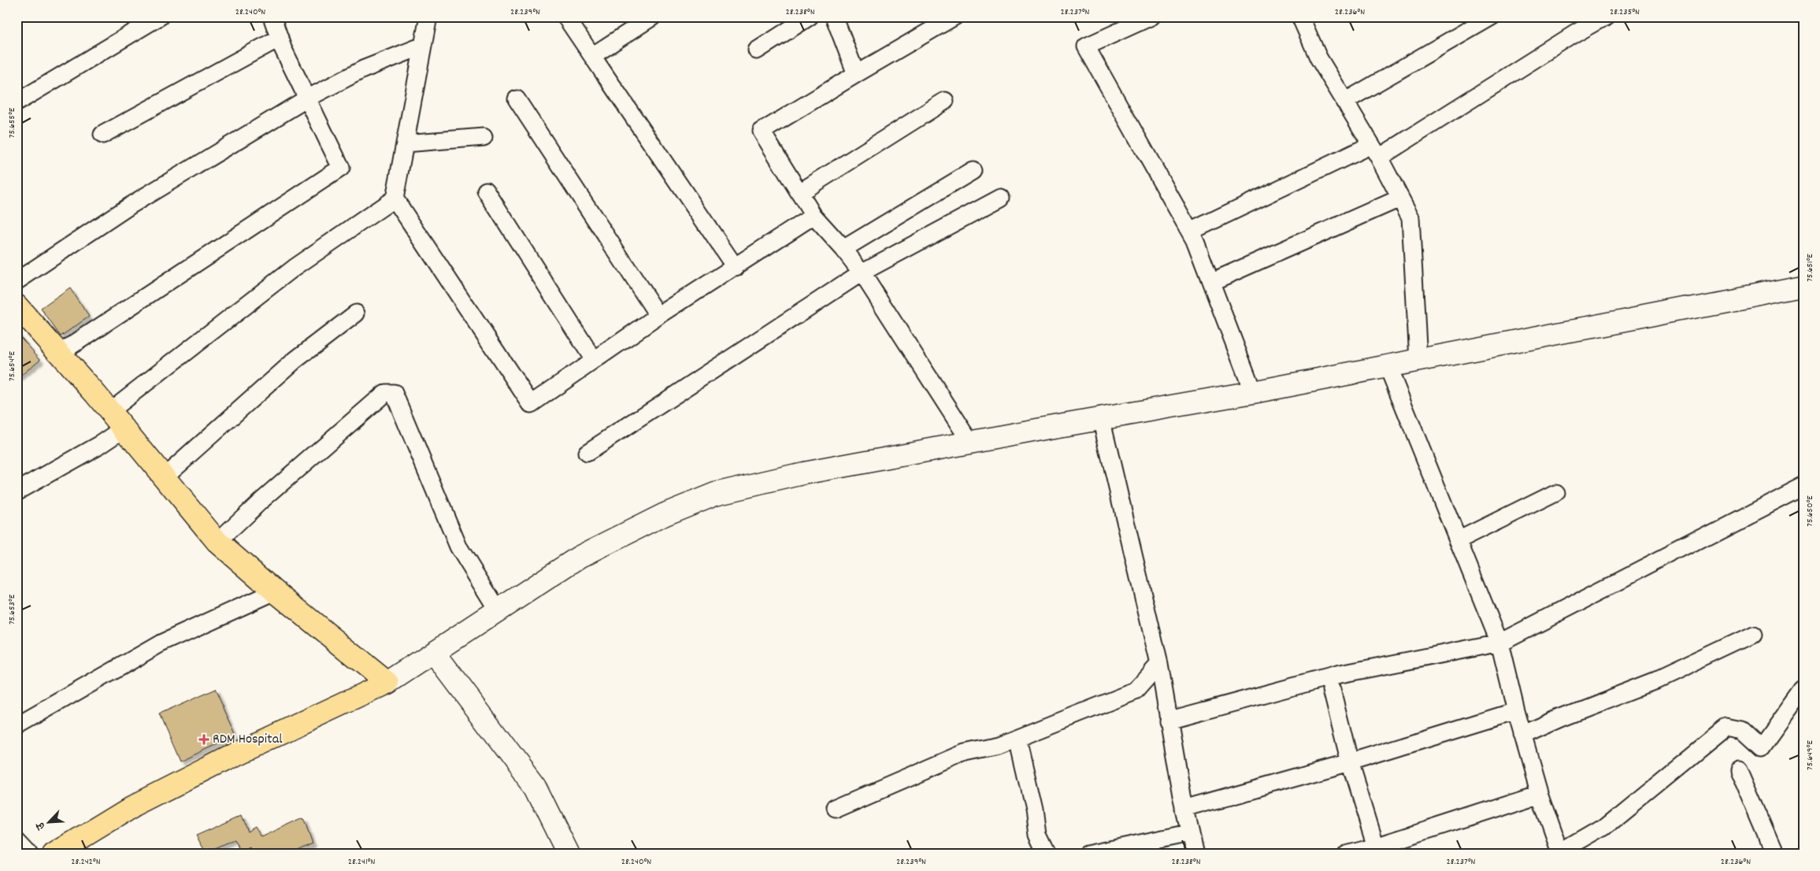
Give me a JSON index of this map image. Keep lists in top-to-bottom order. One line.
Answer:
{"places":{"health":["RDM Hospital"]},"north":"bottom left","coordinates":["28.240°N","28.239°N","28.238°N","28.237°N","28.236°N","28.235°N","75.655°E","75.651°E","75.654°E","75.650°E","75.653°E","75.649°E","28.242°N","28.241°N"]}
